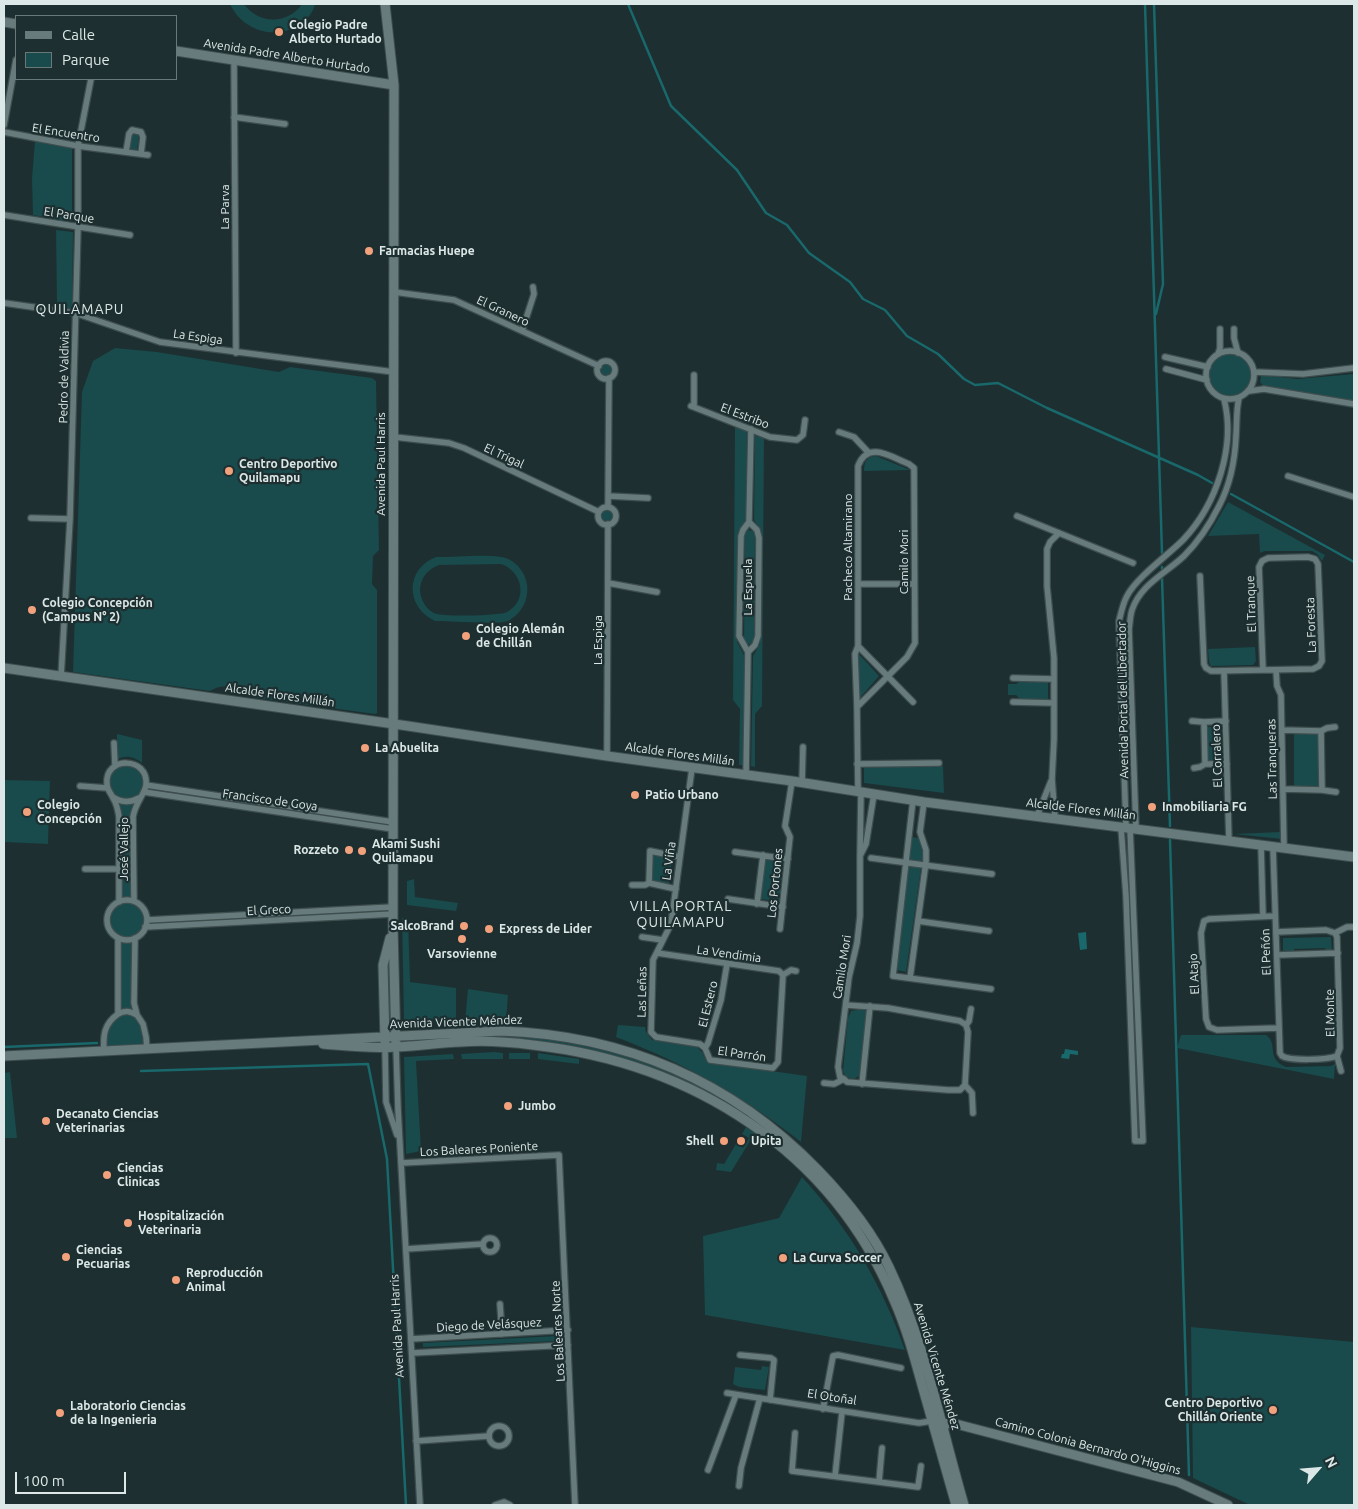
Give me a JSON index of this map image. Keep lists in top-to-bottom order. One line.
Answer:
{"streets":{"main road":["Avenida Padre Alberto Hurtado","Avenida Paul Harris","Alcalde Flores Millán","Avenida Vicente Méndez","Camino Colonia Bernardo O'Higgins"],"street":["El Encuentro","La Parva","El Parque","El Granero","La Espiga","Pedro de Valdivia","El Estribo","El Trigal","Pacheco Altamirano","Camilo Mori","La Espuela","El Tranque","La Foresta","Avenida Portal del Libertador","El Corralero","Las Tranqueras","Francisco de Goya","José Vallejo","La Viña","Los Portones","El Greco","El Peñón","La Vendimia","El Atajo","Las Leñas","El Estero","El Monte","El Parrón","Los Baleares Poniente","Diego de Velásquez","Los Baleares Norte","El Otoñal"]},"crossings":[["Avenida Padre Alberto Hurtado","La Parva"],["Avenida Padre Alberto Hurtado","Avenida Paul Harris"],["El Encuentro","Pedro de Valdivia"],["La Parva","La Espiga"],["El Parque","Pedro de Valdivia"],["El Granero","La Espiga"],["El Granero","Avenida Paul Harris"],["La Espiga","Pedro de Valdivia"],["La Espiga","El Trigal"],["La Espiga","Avenida Paul Harris"],["La Espiga","Alcalde Flores Millán"],["Pedro de Valdivia","Alcalde Flores Millán"],["El Estribo","La Espuela"],["El Trigal","Avenida Paul Harris"],["Avenida Paul Harris","Alcalde Flores Millán"],["Avenida Paul Harris","Francisco de Goya"],["Avenida Paul Harris","El Greco"],["Avenida Paul Harris","Avenida Vicente Méndez"],["Avenida Paul Harris","Los Baleares Poniente"],["Avenida Paul Harris","Diego de Velásquez"],["Pacheco Altamirano","Camilo Mori"],["Camilo Mori","Alcalde Flores Millán"],["La Espuela","Alcalde Flores Millán"],["El Tranque","La Foresta"],["La Foresta","El Corralero"],["La Foresta","Las Tranqueras"],["Alcalde Flores Millán","Avenida Portal del Libertador"],["Alcalde Flores Millán","El Corralero"],["Alcalde Flores Millán","Las Tranqueras"],["Alcalde Flores Millán","La Viña"],["Alcalde Flores Millán","Los Portones"],["Alcalde Flores Millán","El Peñón"],["Francisco de Goya","José Vallejo"],["José Vallejo","El Greco"],["La Viña","La Vendimia"],["La Viña","Las Leñas"],["El Peñón","El Atajo"],["El Peñón","El Monte"],["La Vendimia","Las Leñas"],["La Vendimia","El Estero"],["La Vendimia","El Parrón"],["Las Leñas","El Parrón"],["El Estero","El Parrón"],["Avenida Vicente Méndez","El Otoñal"],["Avenida Vicente Méndez","Camino Colonia Bernardo O'Higgins"],["Los Baleares Poniente","Los Baleares Norte"],["Diego de Velásquez","Los Baleares Norte"],["El Otoñal","Camino Colonia Bernardo O'Higgins"]],"districts":["QUILAMAPU","VILLA PORTAL QUILAMAPU"],"places":["Colegio Padre Alberto Hurtado","Farmacias Huepe","Centro Deportivo Quilamapu","Colegio Concepción (Campus N° 2)","Colegio Alemán de Chillán","La Abuelita","Patio Urbano","Inmobiliaria FG","Colegio Concepción","Rozzeto","Akami Sushi Quilamapu","SalcoBrand","Express de Lider","Varsovienne","Jumbo","Decanato Ciencias Veterinarias","Shell","Upita","Ciencias Clinicas","Hospitalización Veterinaria","Ciencias Pecuarias","La Curva Soccer","Reproducción Animal","Centro Deportivo Chillán Oriente","Laboratorio Ciencias de la Ingenieria"],"legend":["Calle","Parque"],"scale_bar":"100 m","north":"top right"}
